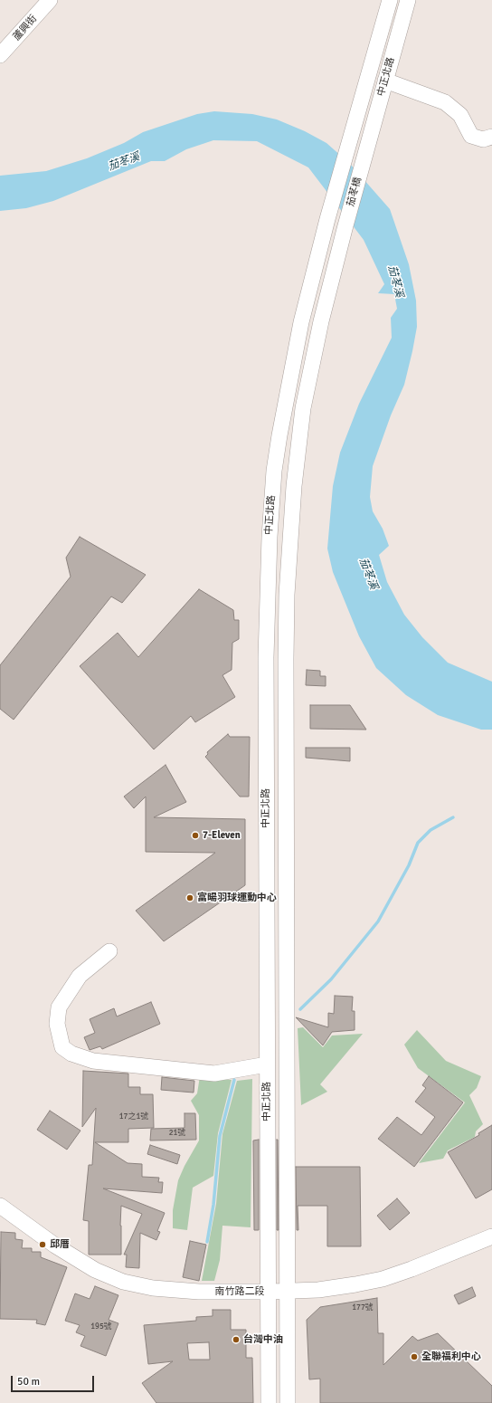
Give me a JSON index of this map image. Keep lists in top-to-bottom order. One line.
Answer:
{"streets":{"street":["蘆興街","中正北路","茄苳橋","南竹路二段"]},"crossings":[["中正北路","茄苳橋"],["中正北路","南竹路二段"]],"water":["茄苳溪"],"places":["7-Eleven","富暘羽球運動中心","邱厝","台灣中油","全聯福利中心"],"house_numbers":["17之1號","21號","177號","195號"],"scale_bar":"50 m"}
